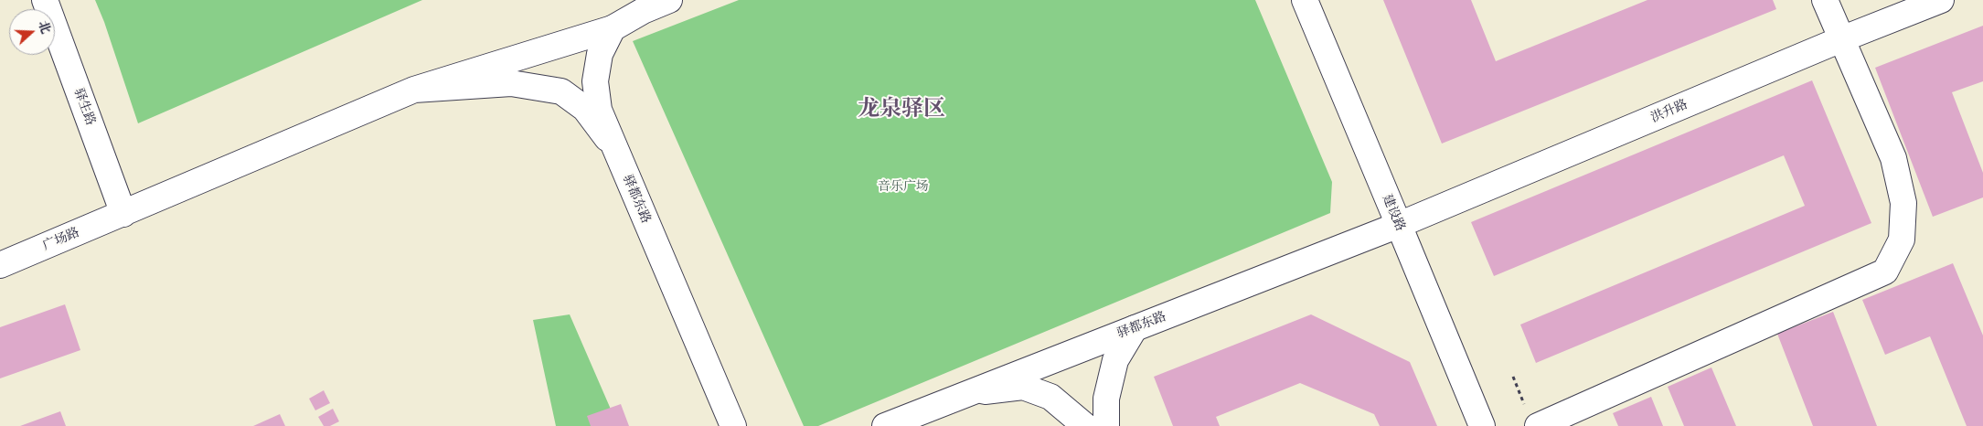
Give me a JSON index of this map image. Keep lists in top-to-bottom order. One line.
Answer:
{"streets":{"main road":["驿生路","洪升路","驿都东路","建设路","广场路"]},"crossings":[["驿生路","广场路"],["洪升路","驿都东路"],["洪升路","建设路"],["驿都东路","建设路"]],"districts":["龙泉驿区"],"parks":["音乐广场"],"north":"right"}
